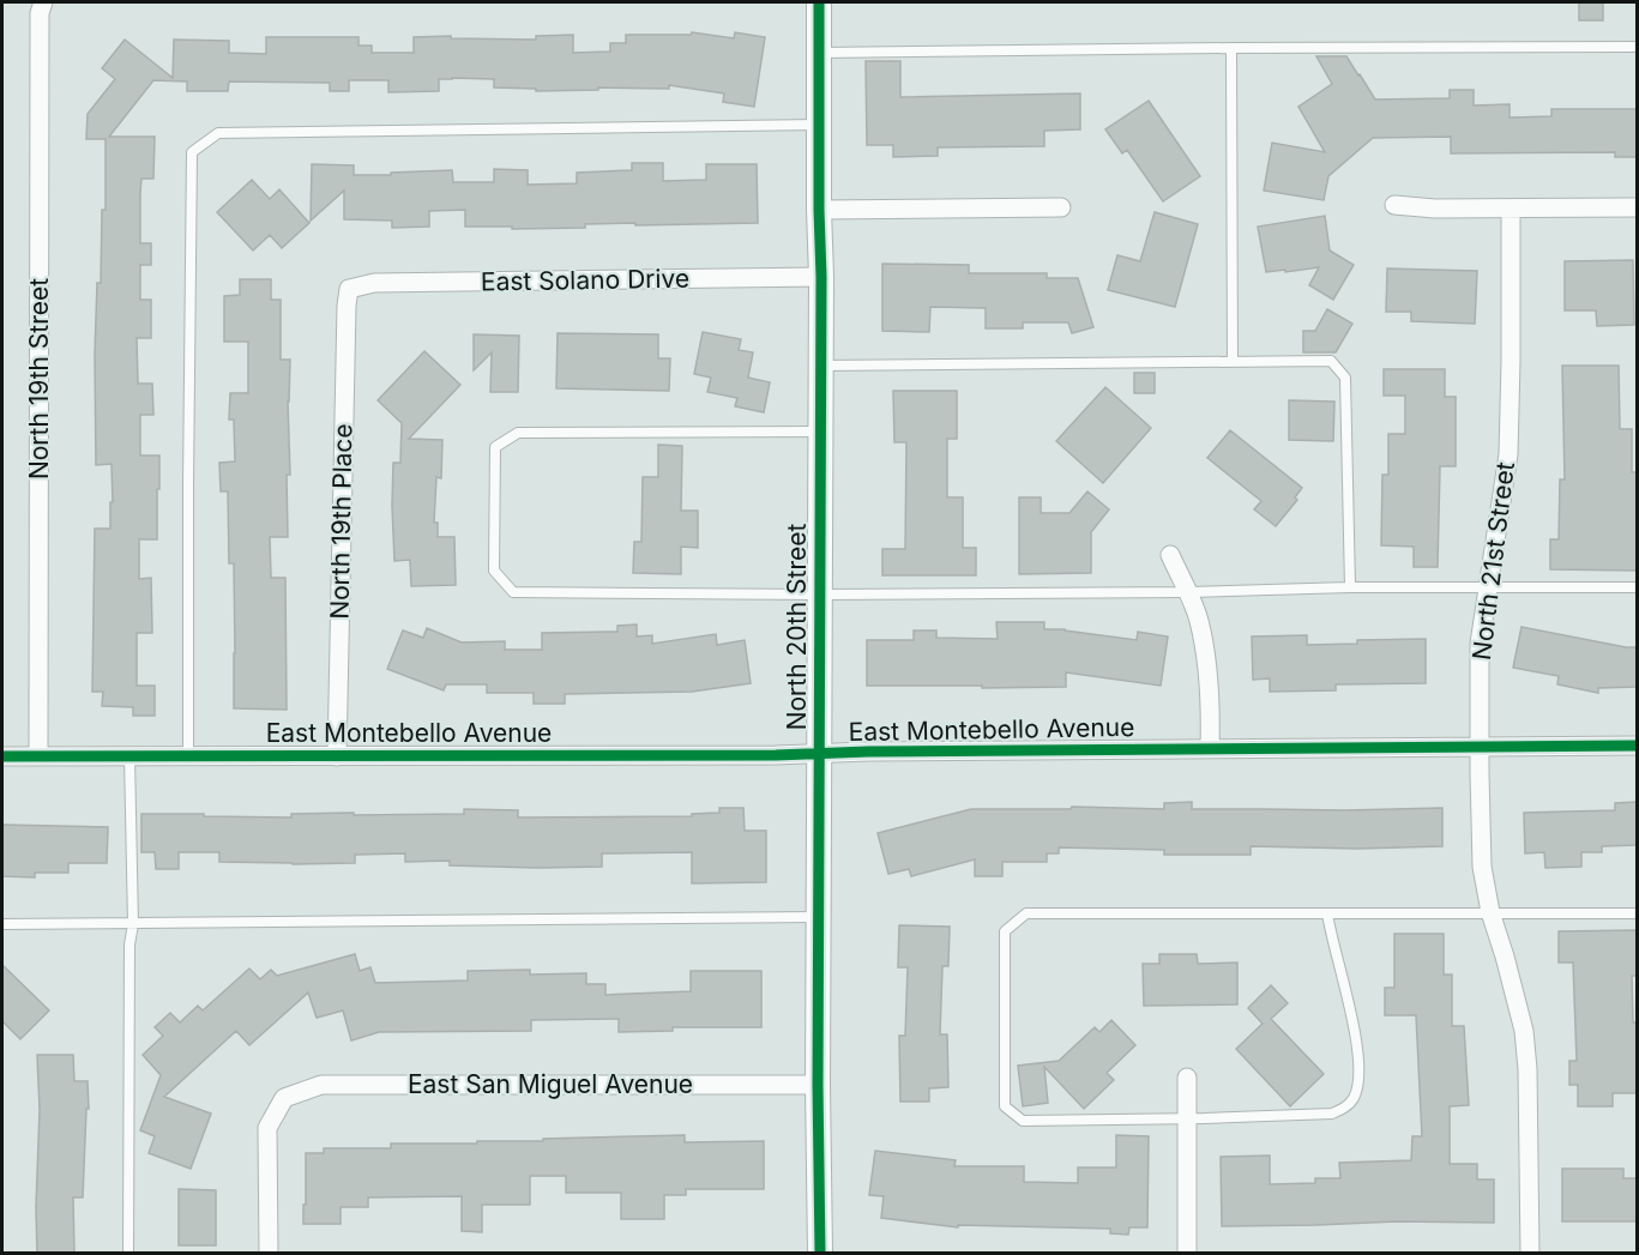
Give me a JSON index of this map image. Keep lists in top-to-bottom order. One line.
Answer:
{"streets":{"street":["East Solano Drive","North 19th Street","North 19th Place","North 21st Street","North 20th Street","East Montebello Avenue","East San Miguel Avenue"]},"crossings":[["East Solano Drive","North 19th Place"],["East Solano Drive","North 20th Street"],["North 19th Street","East Montebello Avenue"],["North 19th Place","East Montebello Avenue"],["North 21st Street","East Montebello Avenue"],["North 20th Street","East Montebello Avenue"],["North 20th Street","East San Miguel Avenue"]]}
